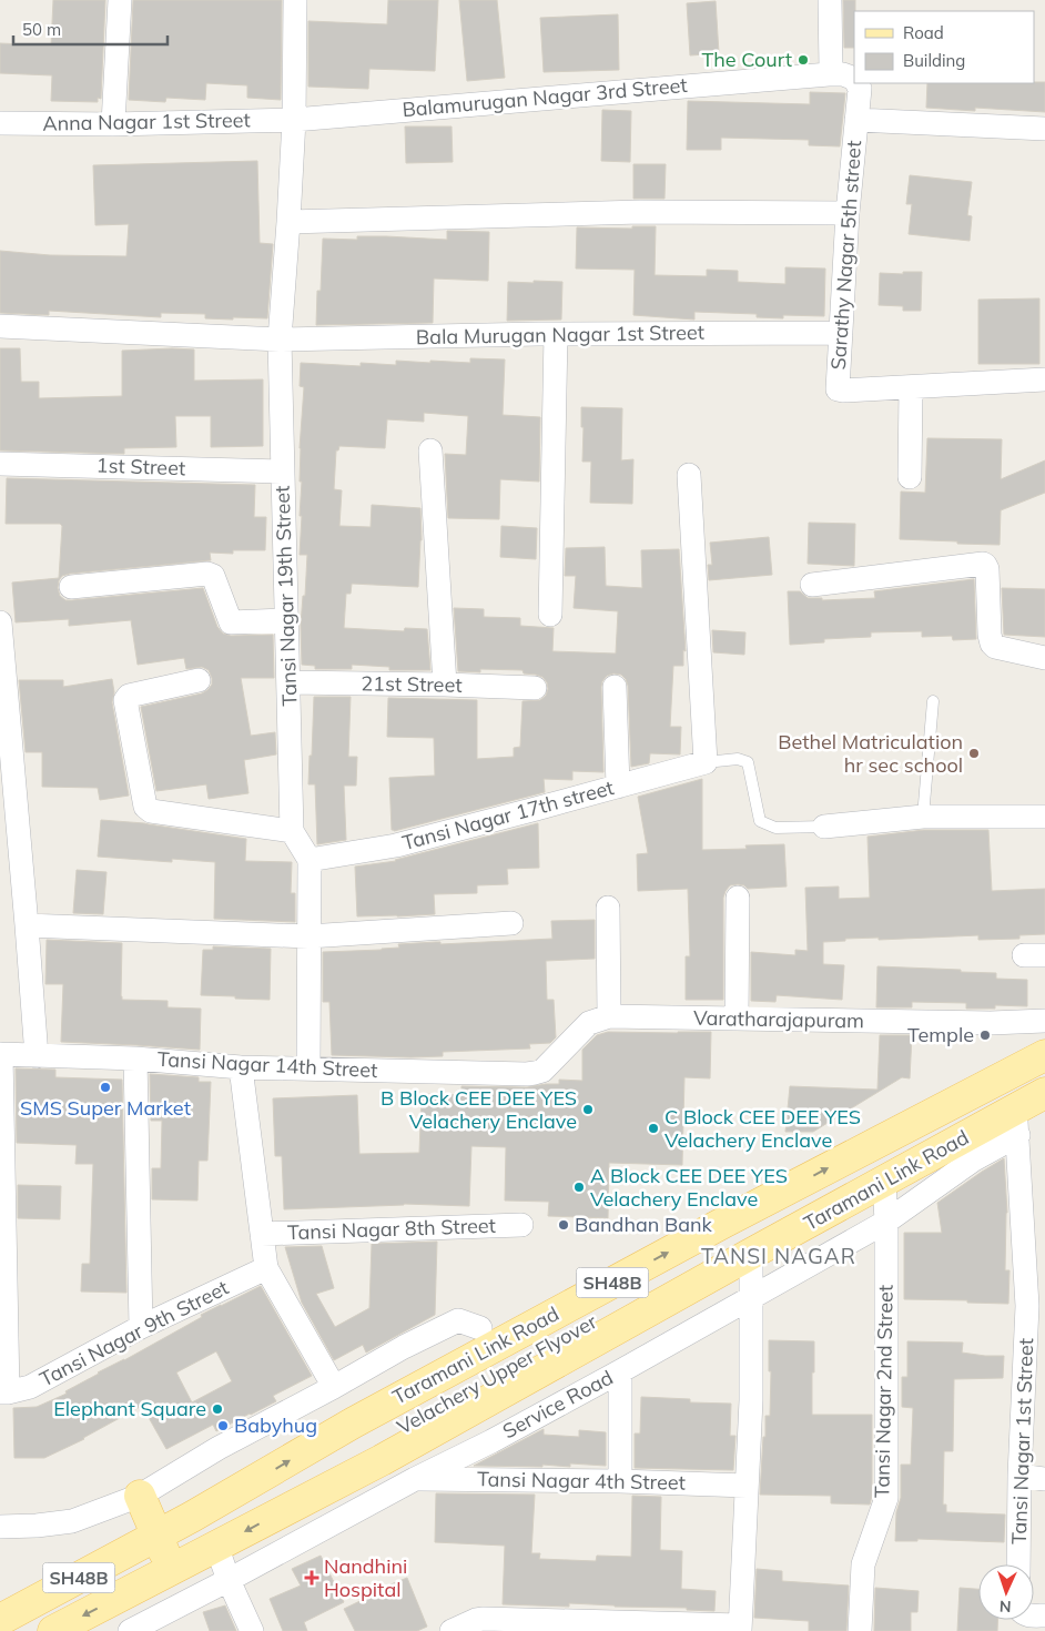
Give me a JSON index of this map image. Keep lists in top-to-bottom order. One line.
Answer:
{"streets":{"main road":["Taramani Link Road","SH48B","Velachery Upper Flyover"],"street":["Balamurugan Nagar 3rd Street","Anna Nagar 1st Street","Sarathy Nagar 5th street","Bala Murugan Nagar 1st Street","1st Street","Tansi Nagar 19th Street","21st Street","Tansi Nagar 17th street","Varatharajapuram","Tansi Nagar 14th Street","Tansi Nagar 8th Street","Tansi Nagar 9th Street","Tansi Nagar 2nd Street","Service Road","Tansi Nagar 1st Street","Tansi Nagar 4th Street"]},"crossings":[["Balamurugan Nagar 3rd Street","Anna Nagar 1st Street"],["Balamurugan Nagar 3rd Street","Sarathy Nagar 5th street"],["Balamurugan Nagar 3rd Street","Tansi Nagar 19th Street"],["Anna Nagar 1st Street","Tansi Nagar 19th Street"],["Sarathy Nagar 5th street","Bala Murugan Nagar 1st Street"],["Bala Murugan Nagar 1st Street","Tansi Nagar 19th Street"],["1st Street","Tansi Nagar 19th Street"],["Tansi Nagar 19th Street","21st Street"],["Varatharajapuram","Tansi Nagar 14th Street"],["Taramani Link Road","Velachery Upper Flyover"],["Taramani Link Road","Tansi Nagar 2nd Street"],["Taramani Link Road","Service Road"],["Taramani Link Road","Tansi Nagar 1st Street"],["Tansi Nagar 2nd Street","Service Road"],["Service Road","Tansi Nagar 1st Street"],["Service Road","Tansi Nagar 4th Street"]],"districts":["TANSI NAGAR"],"places":{"other":["The Court","Bethel Matriculation hr sec school","Temple","SMS Super Market","B Block CEE DEE YES Velachery Enclave","C Block CEE DEE YES Velachery Enclave","A Block CEE DEE YES Velachery Enclave","Bandhan Bank","Elephant Square","Babyhug"],"health":["Nandhini Hospital"]},"legend":["Road","Building"],"scale_bar":"50 m","north":"bottom"}
